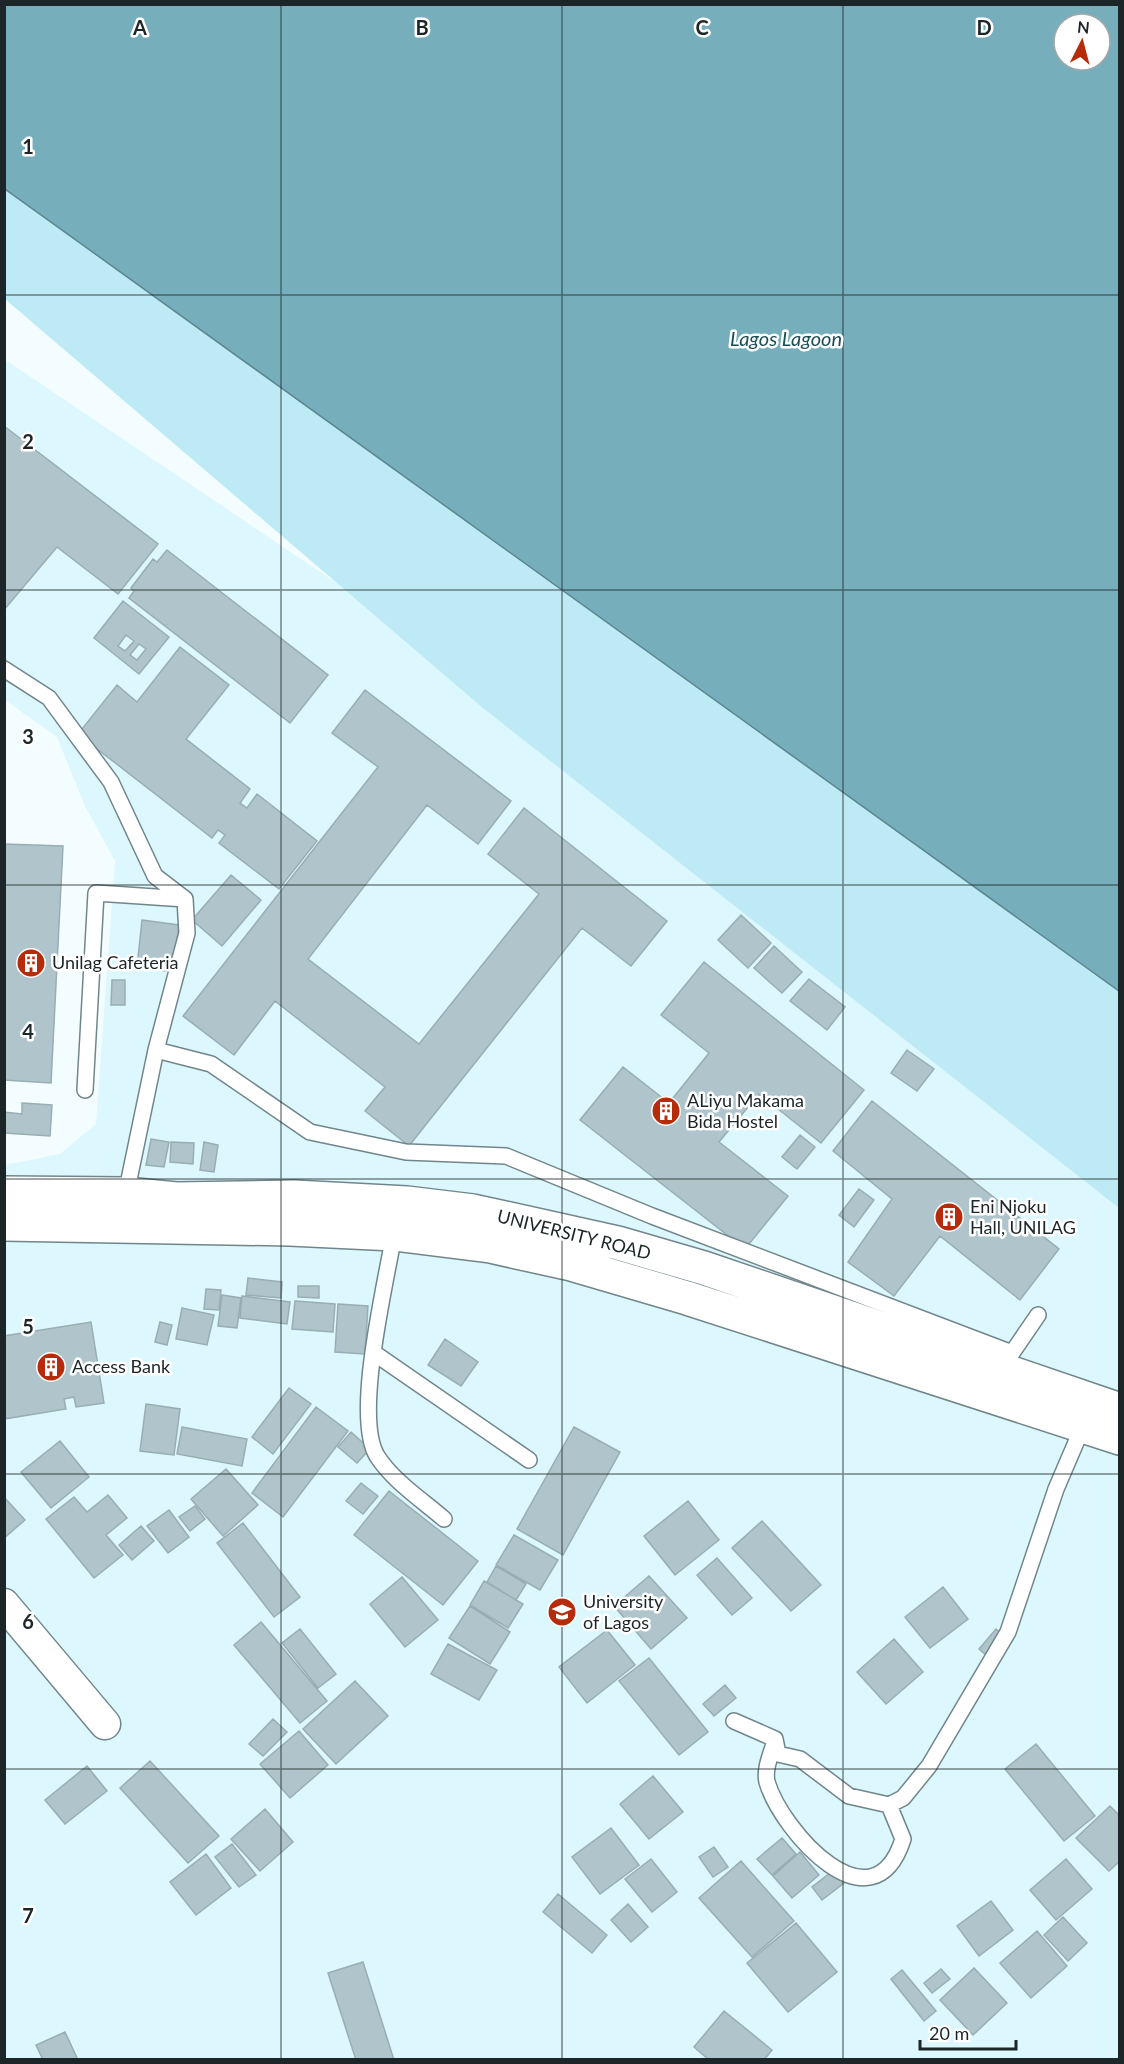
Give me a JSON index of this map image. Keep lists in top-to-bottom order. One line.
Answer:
{"streets":{"main road":["UNIVERSITY ROAD"]},"water":["Lagos Lagoon"],"places":{"building":["Unilag Cafeteria","ALiyu Makama Bida Hostel","Eni Njoku Hall, UNILAG","Access Bank"],"school or university":["University of Lagos"]},"scale_bar":"20 m","north":"top","grid":{"columns":["A","B","C","D"],"rows":["1","2","3","4","5","6","7"]}}
